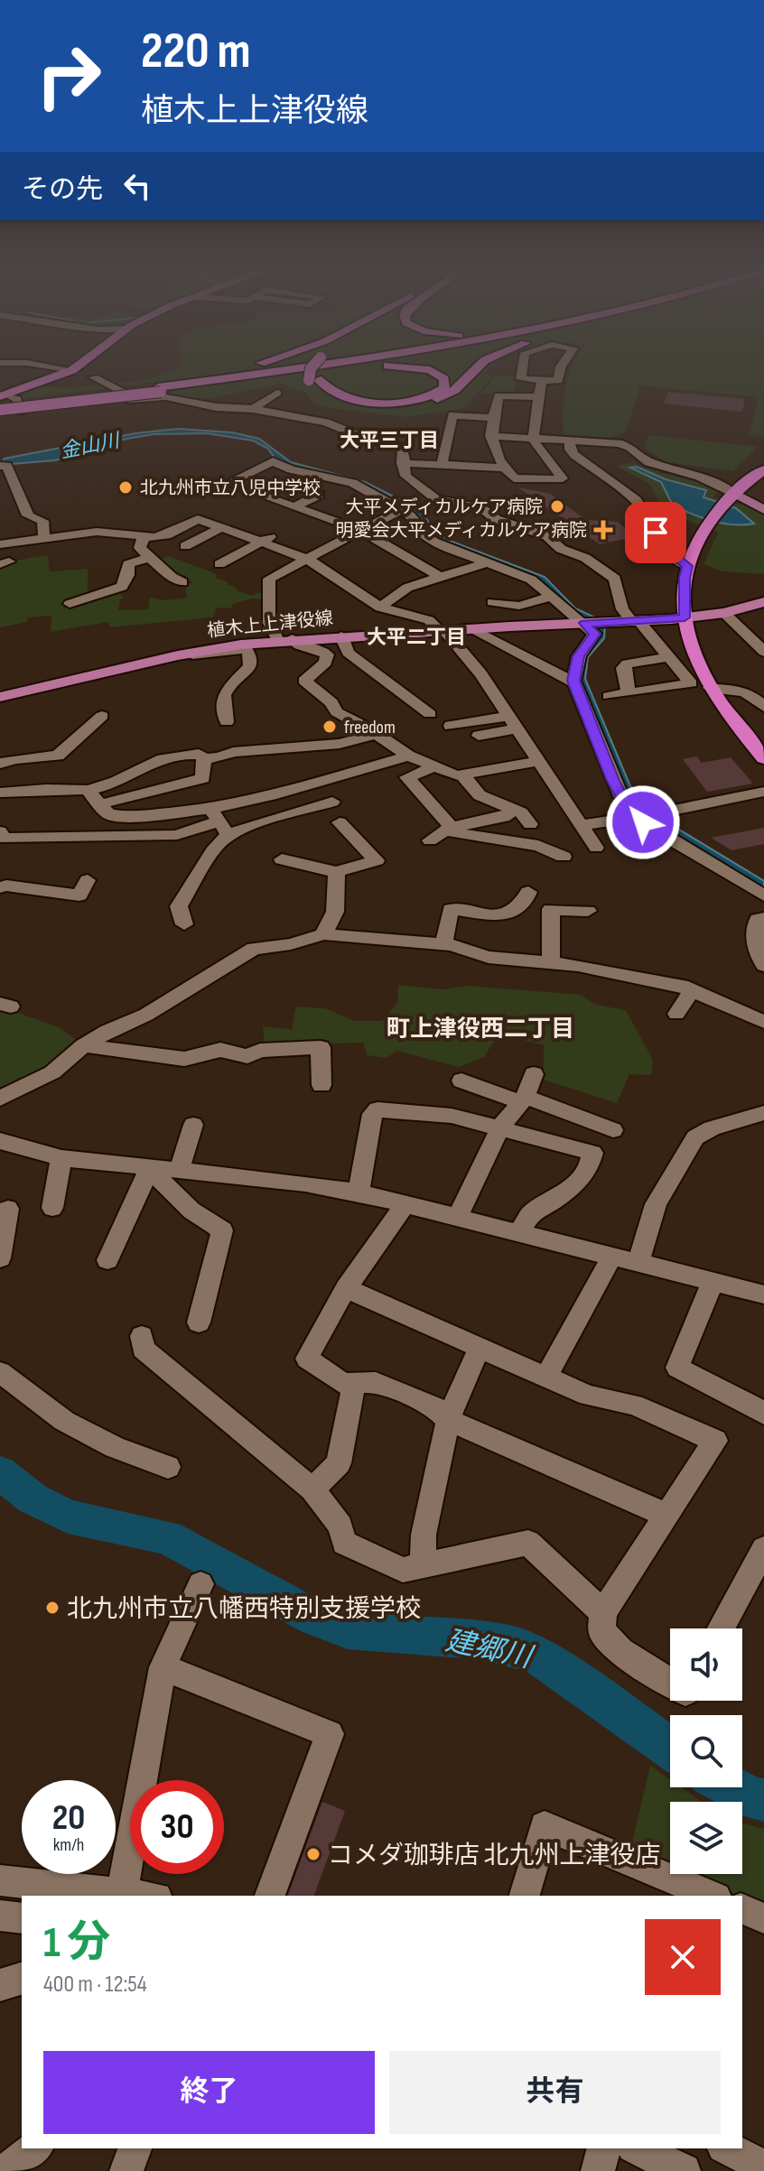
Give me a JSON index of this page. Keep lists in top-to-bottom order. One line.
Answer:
{"streets":{"main road":["植木上上津役線"]},"districts":["大平三丁目","大平二丁目","町上津役西二丁目"],"water":["金山川","建郷川"],"places":{"other":["北九州市立八児中学校","大平メディカルケア病院","freedom","北九州市立八幡西特別支援学校","コメダ珈琲店 北九州上津役店"],"health":["明愛会大平メディカルケア病院"]},"page":{"turn":["220 m","植木上上津役線"],"then":"その先","speed":"20 km/h","limit":"30","heading":["1 分","400 m · 12:54"],"buttons":["終了","共有"]}}
